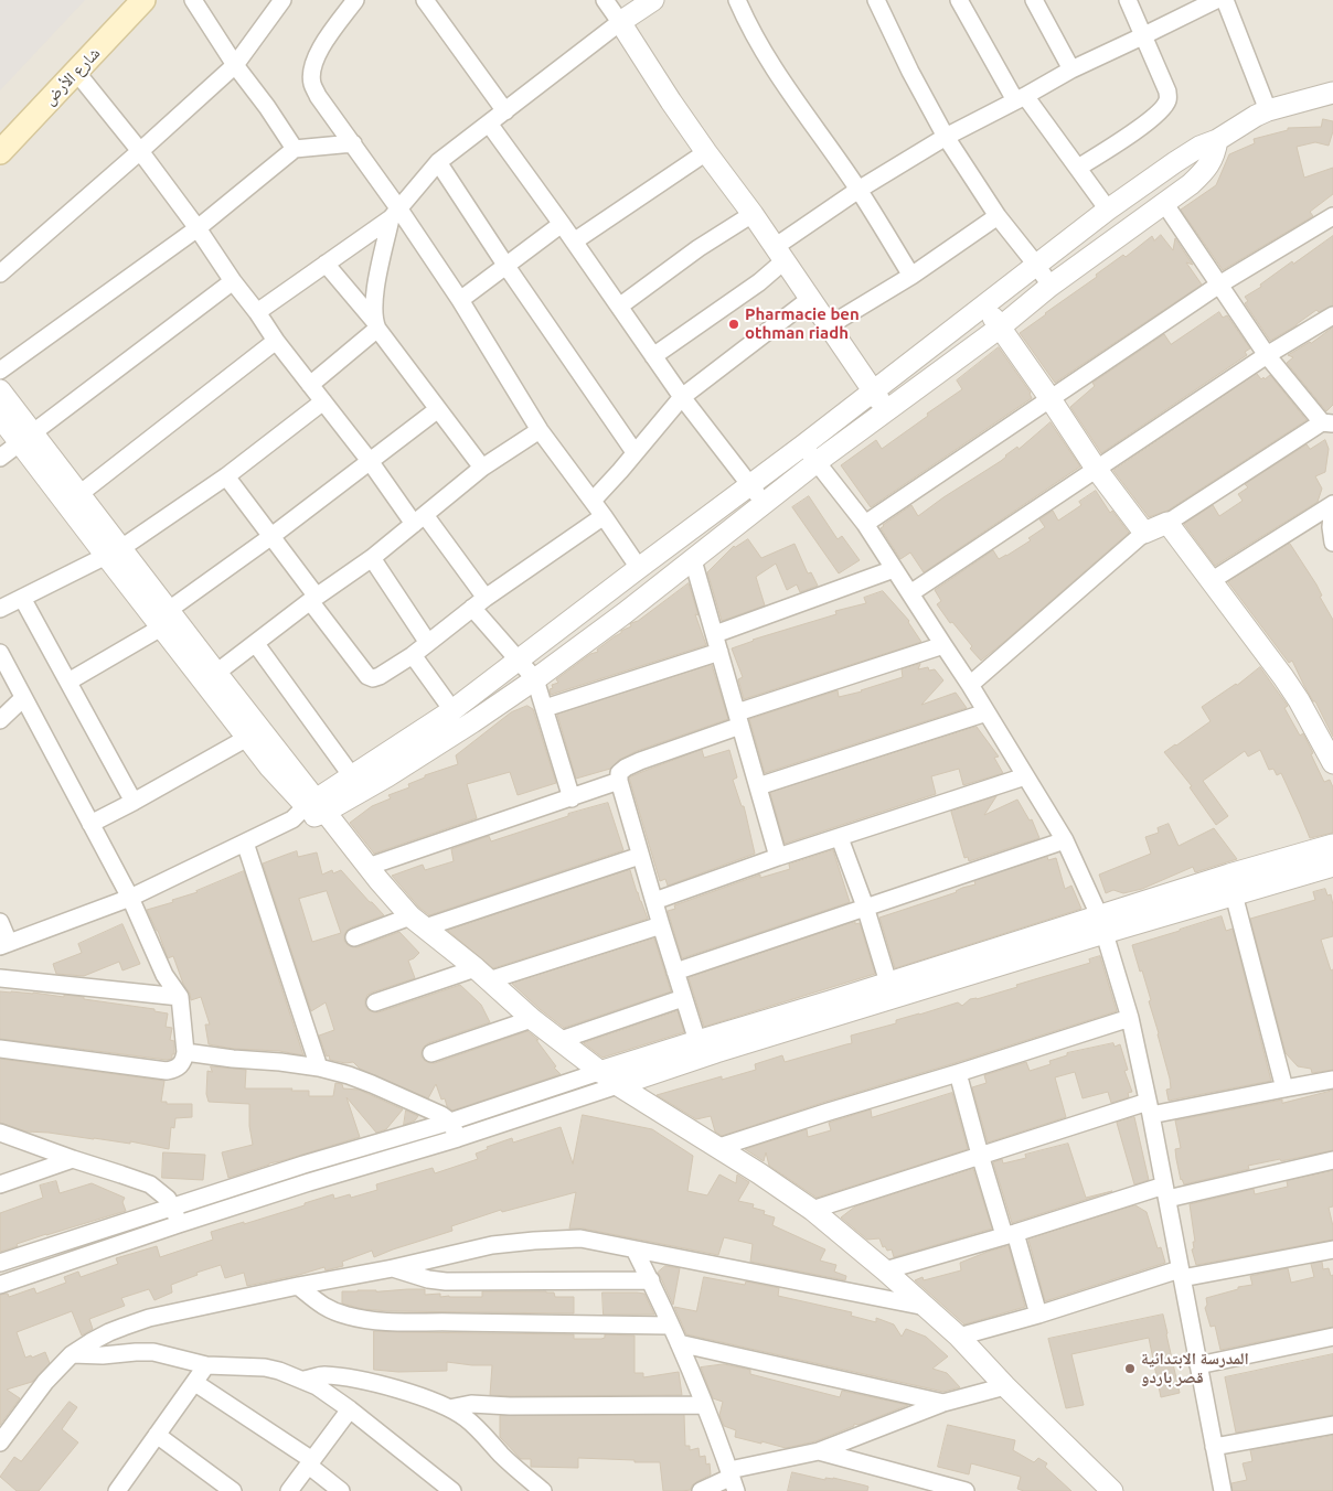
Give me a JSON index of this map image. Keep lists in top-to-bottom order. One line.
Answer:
{"streets":{"main road":["شارع الأرض"]},"places":["Pharmacie ben othman riadh","المدرسة الابتدائية قصر باردو"]}
